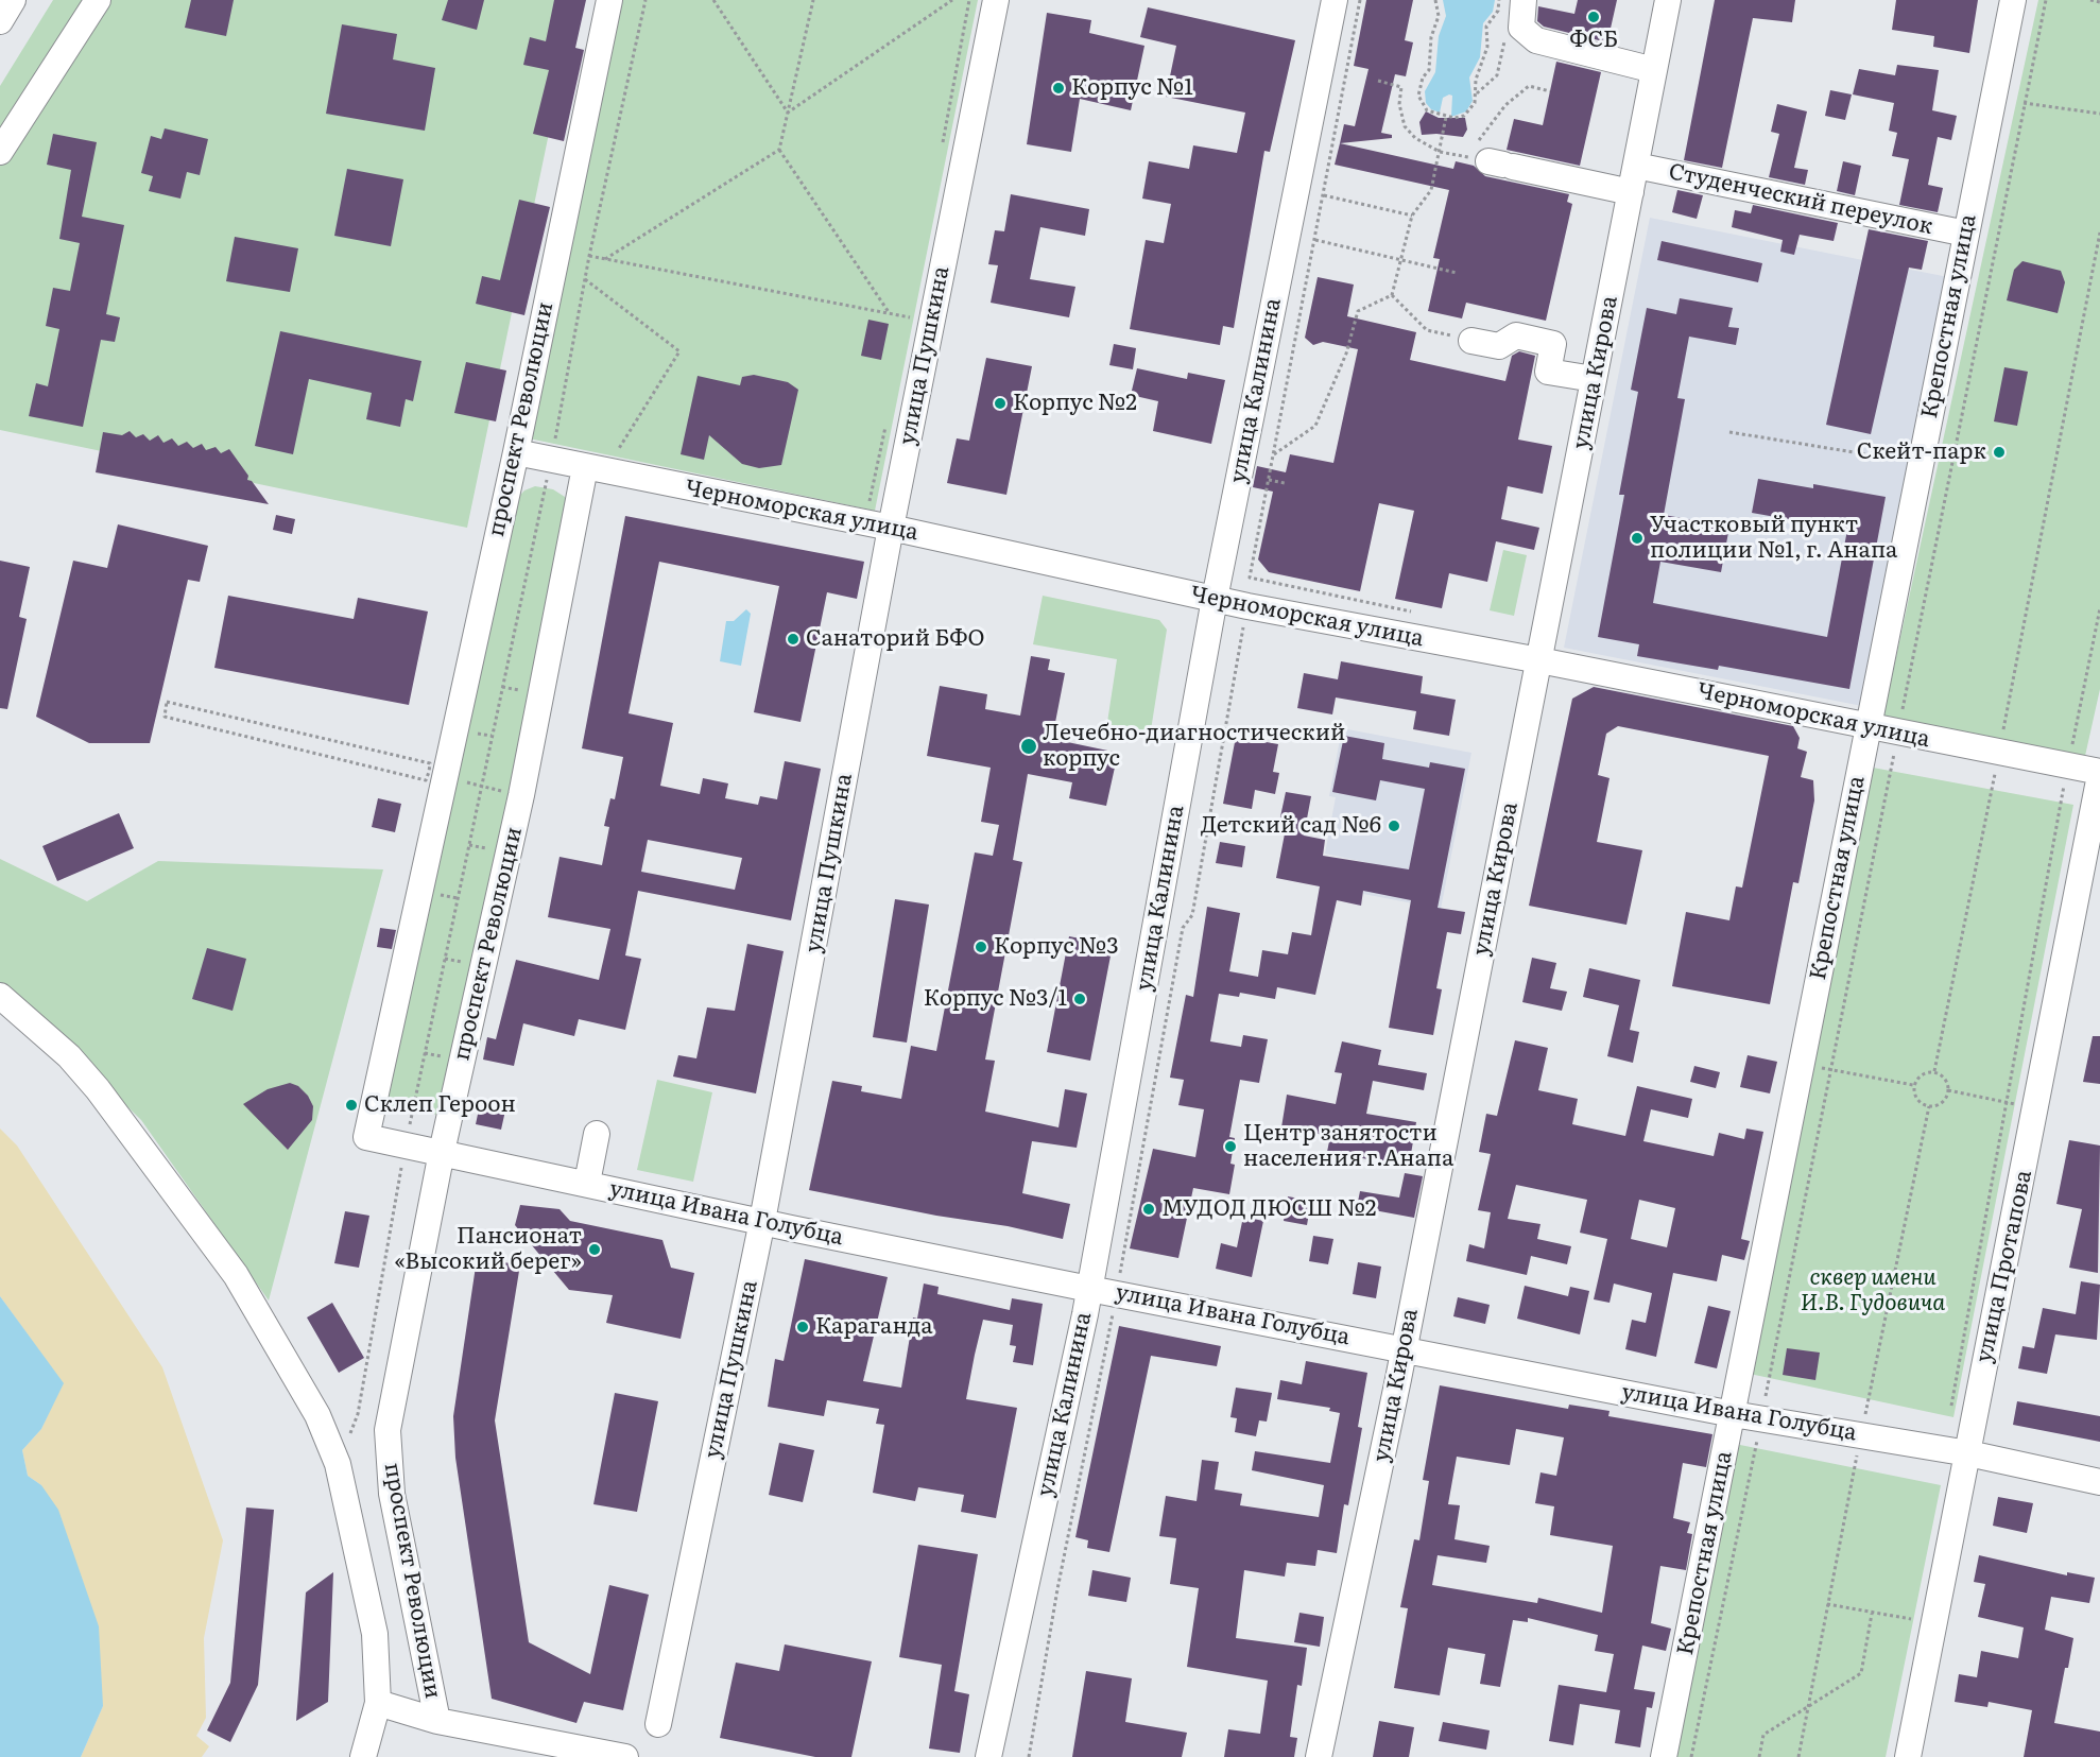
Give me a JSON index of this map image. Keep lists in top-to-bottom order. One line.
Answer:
{"streets":{"street":["Студенческий переулок","Крепостная улица","улица Пушкина","улица Кирова","улица Калинина","проспект Революции","Черноморская улица","улица Ивана Голубца","улица Протапова"]},"crossings":[["Студенческий переулок","Крепостная улица"],["Студенческий переулок","улица Кирова"],["Крепостная улица","Черноморская улица"],["Крепостная улица","улица Ивана Голубца"],["улица Пушкина","Черноморская улица"],["улица Пушкина","улица Ивана Голубца"],["улица Кирова","Черноморская улица"],["улица Кирова","улица Ивана Голубца"],["улица Калинина","Черноморская улица"],["улица Калинина","улица Ивана Голубца"],["проспект Революции","Черноморская улица"],["проспект Революции","улица Ивана Голубца"],["Черноморская улица","улица Протапова"],["улица Ивана Голубца","улица Протапова"]],"parks":["сквер имени И.В. Гудовича"],"places":["ФСБ","Корпус №1","Корпус №2","Скейт-парк","Участковый пункт полиции №1, г. Анапа","Санаторий БФО","Лечебно-диагностический корпус","Детский сад №6","Корпус №3","Корпус №3/1","Склеп Героон","Центр занятости населения г.Анапа","МУДОД ДЮСШ №2","Пансионат «Высокий берег»","Караганда"]}
